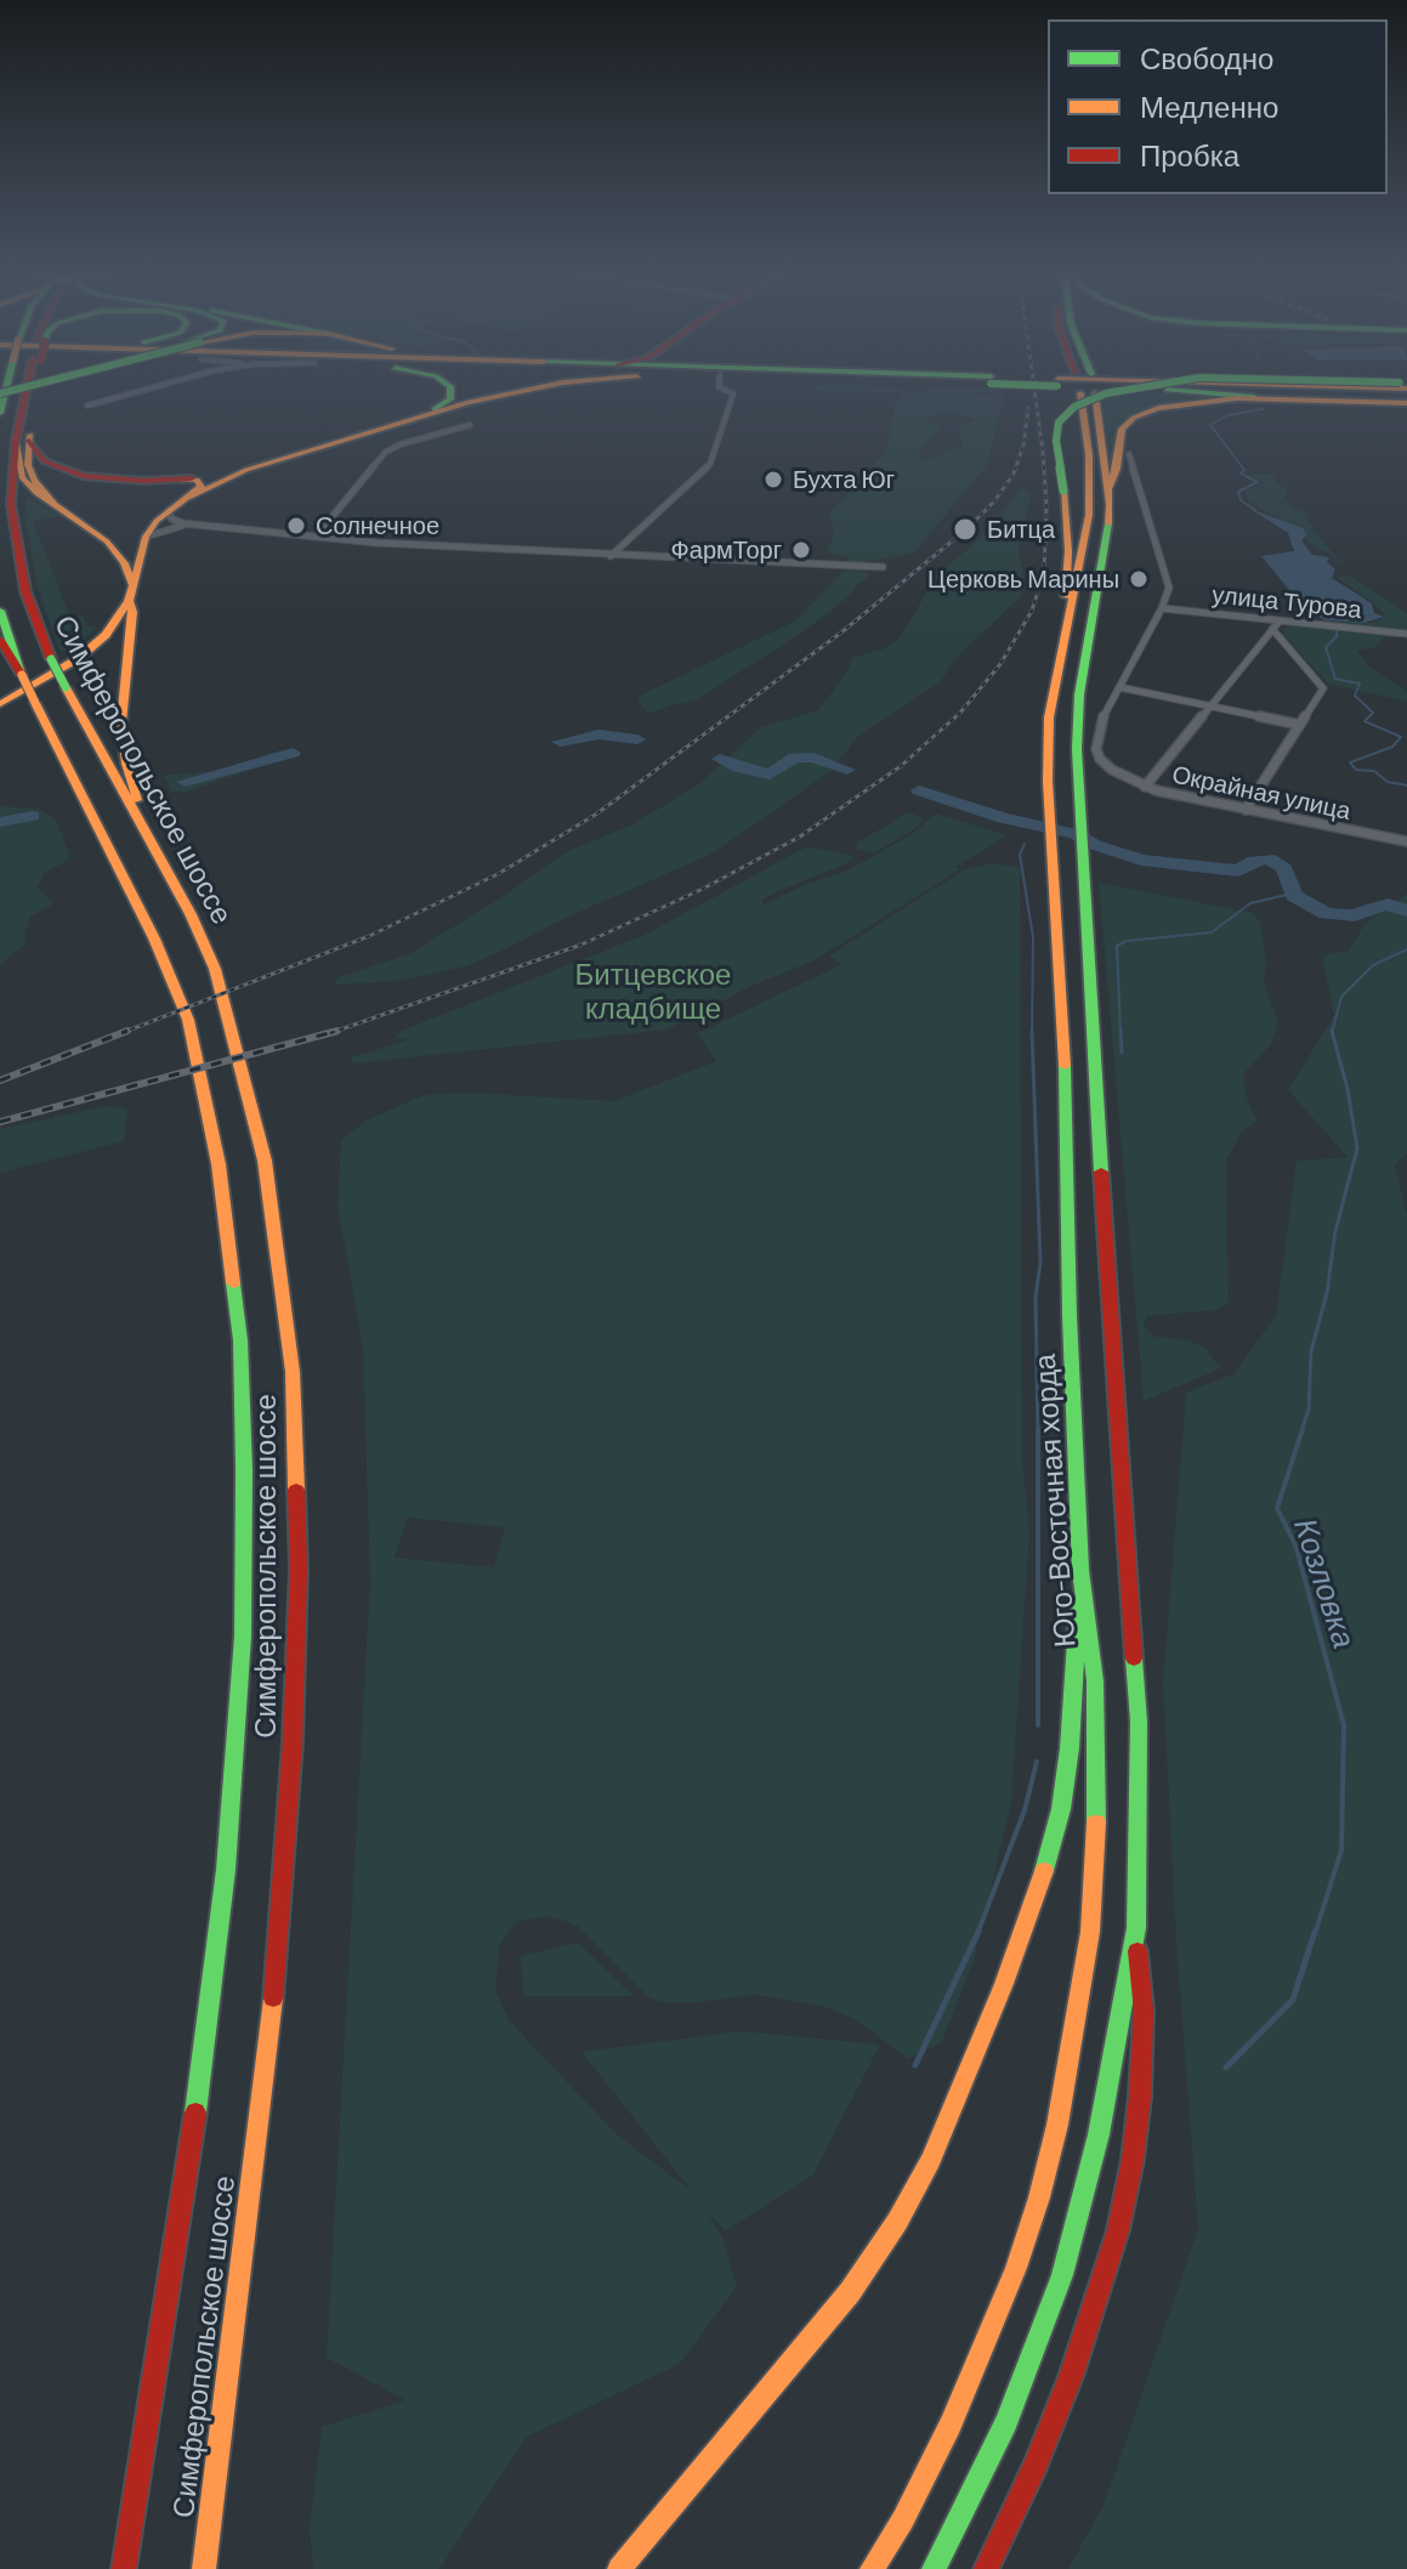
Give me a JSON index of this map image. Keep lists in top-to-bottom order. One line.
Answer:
{"streets":{"main road":["Симферопольское шоссе","Юго-Восточная хорда"],"street":["улица Турова","Окрайная улица"]},"water":["Козловка"],"parks":["Битцевское кладбище"],"places":["Бухта Юг","Солнечное","Битца","ФармТорг","Церковь Марины"],"legend":["Свободно","Медленно","Пробка"]}
